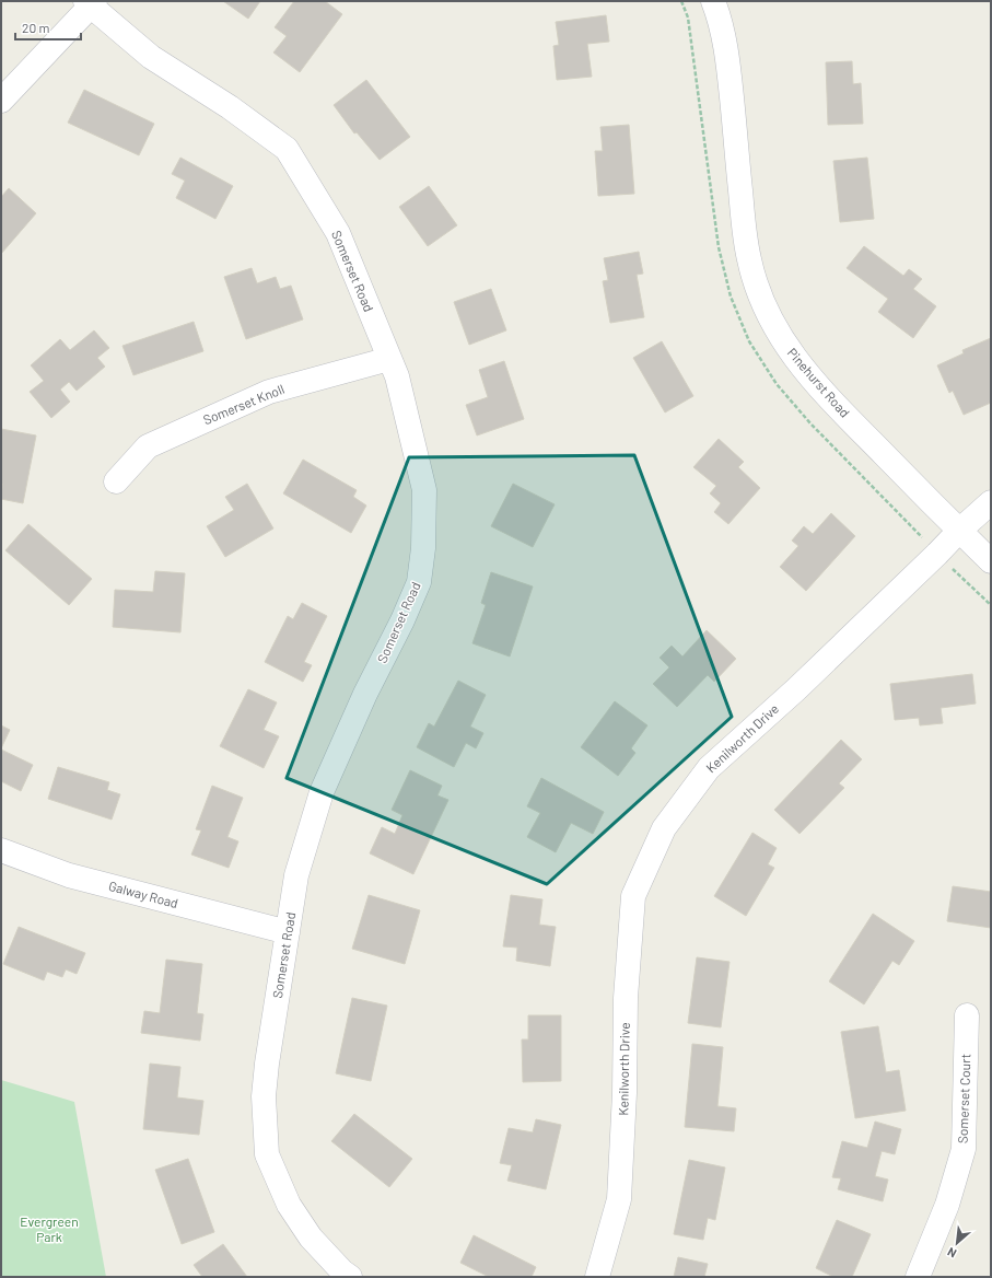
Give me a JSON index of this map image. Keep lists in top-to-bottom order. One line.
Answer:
{"streets":{"street":["Somerset Road","Pinehurst Road","Somerset Knoll","Kenilworth Drive","Galway Road","Somerset Court"]},"crossings":[["Somerset Road","Somerset Knoll"],["Somerset Road","Galway Road"],["Pinehurst Road","Kenilworth Drive"]],"parks":["Evergreen Park"],"scale_bar":"20 m","north":"bottom left"}
